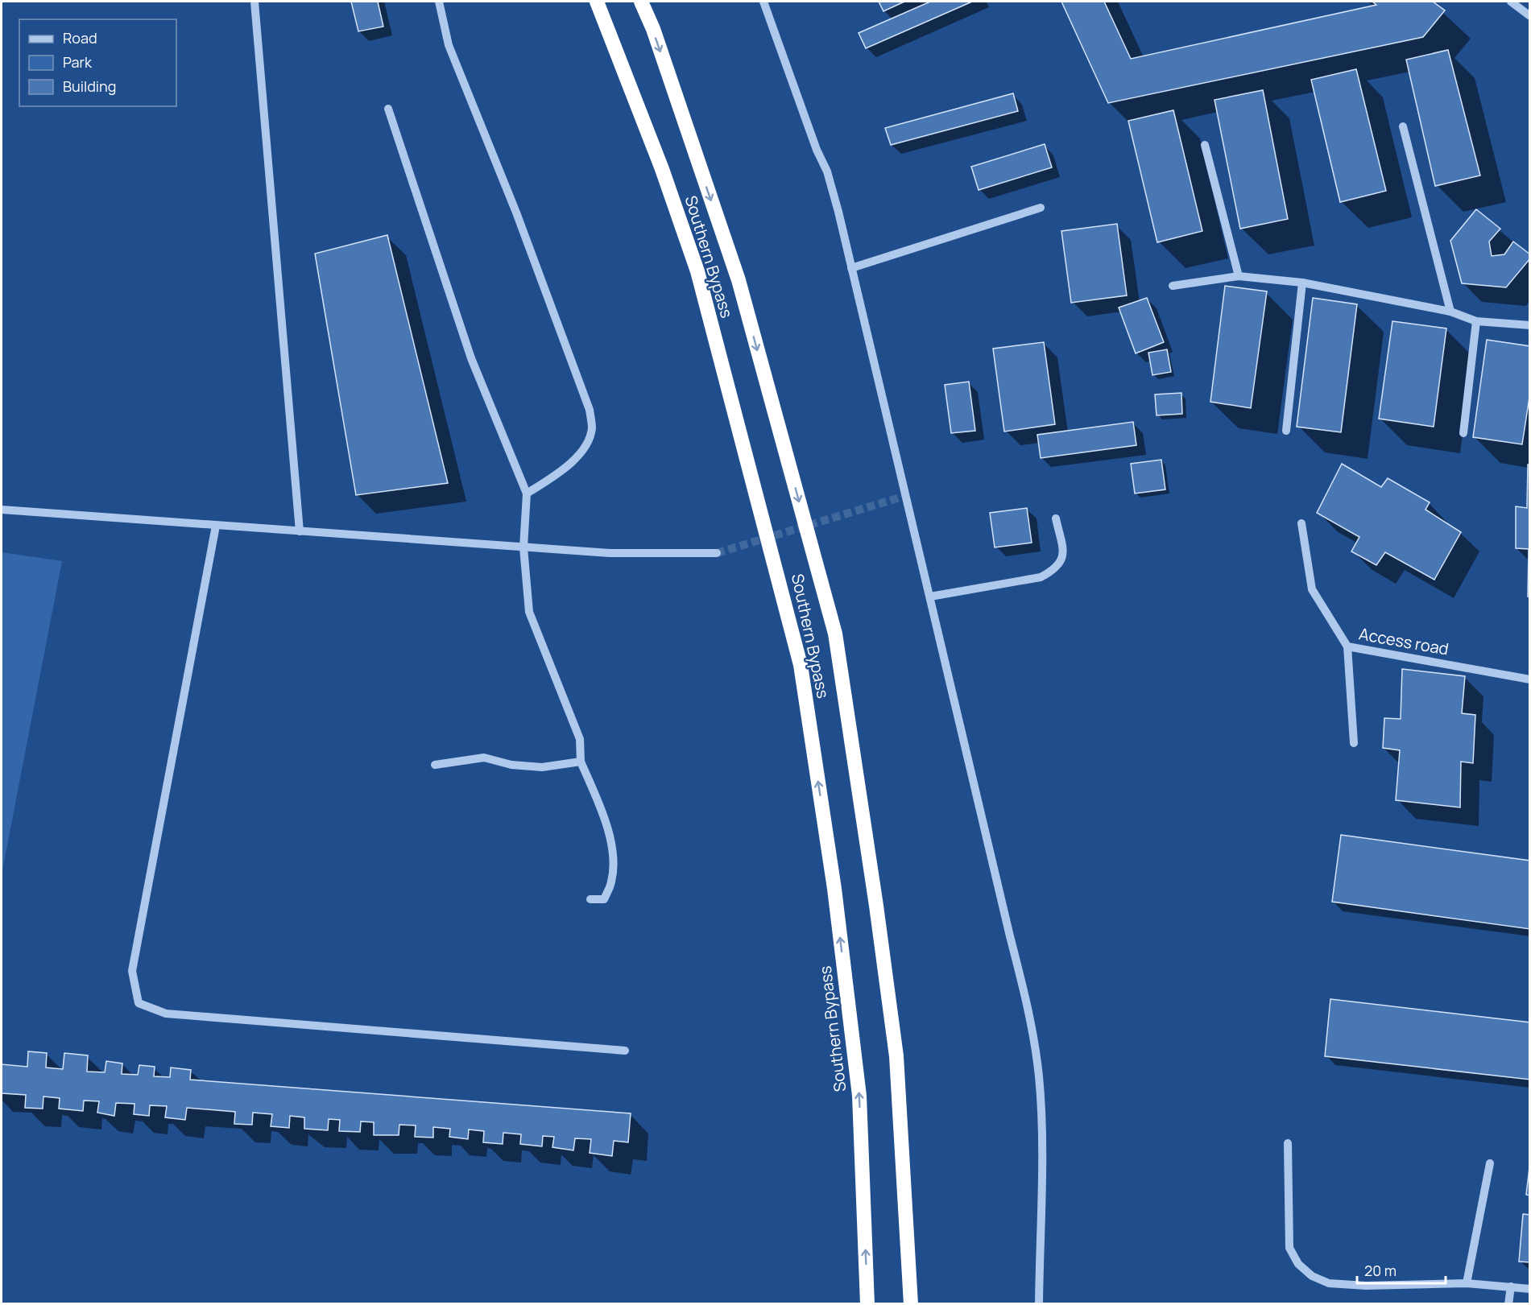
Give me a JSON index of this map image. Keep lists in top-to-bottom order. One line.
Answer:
{"streets":{"highway":["Southern Bypass"],"street":["Access road"]},"legend":["Road","Park","Building"],"scale_bar":"20 m"}
